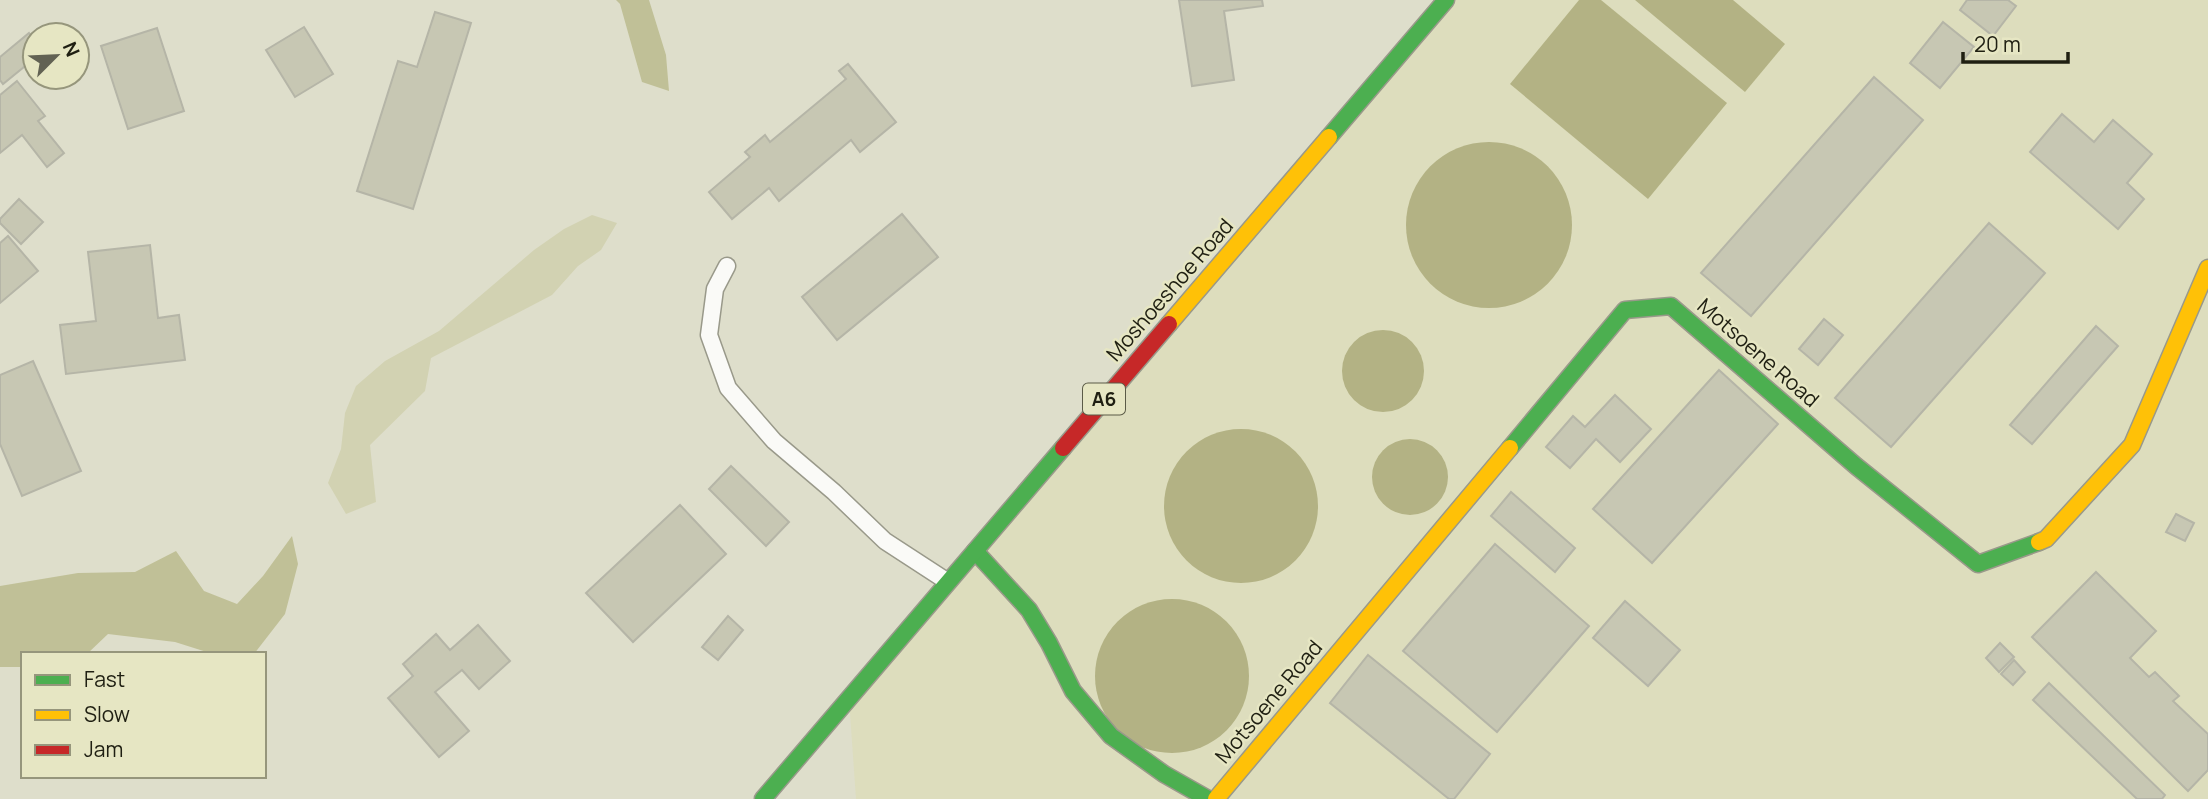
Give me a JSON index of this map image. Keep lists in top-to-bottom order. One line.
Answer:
{"streets":{"street":["Moshoeshoe Road","Motsoene Road","A6"]},"legend":["Fast","Slow","Jam"],"scale_bar":"20 m","north":"top right"}
